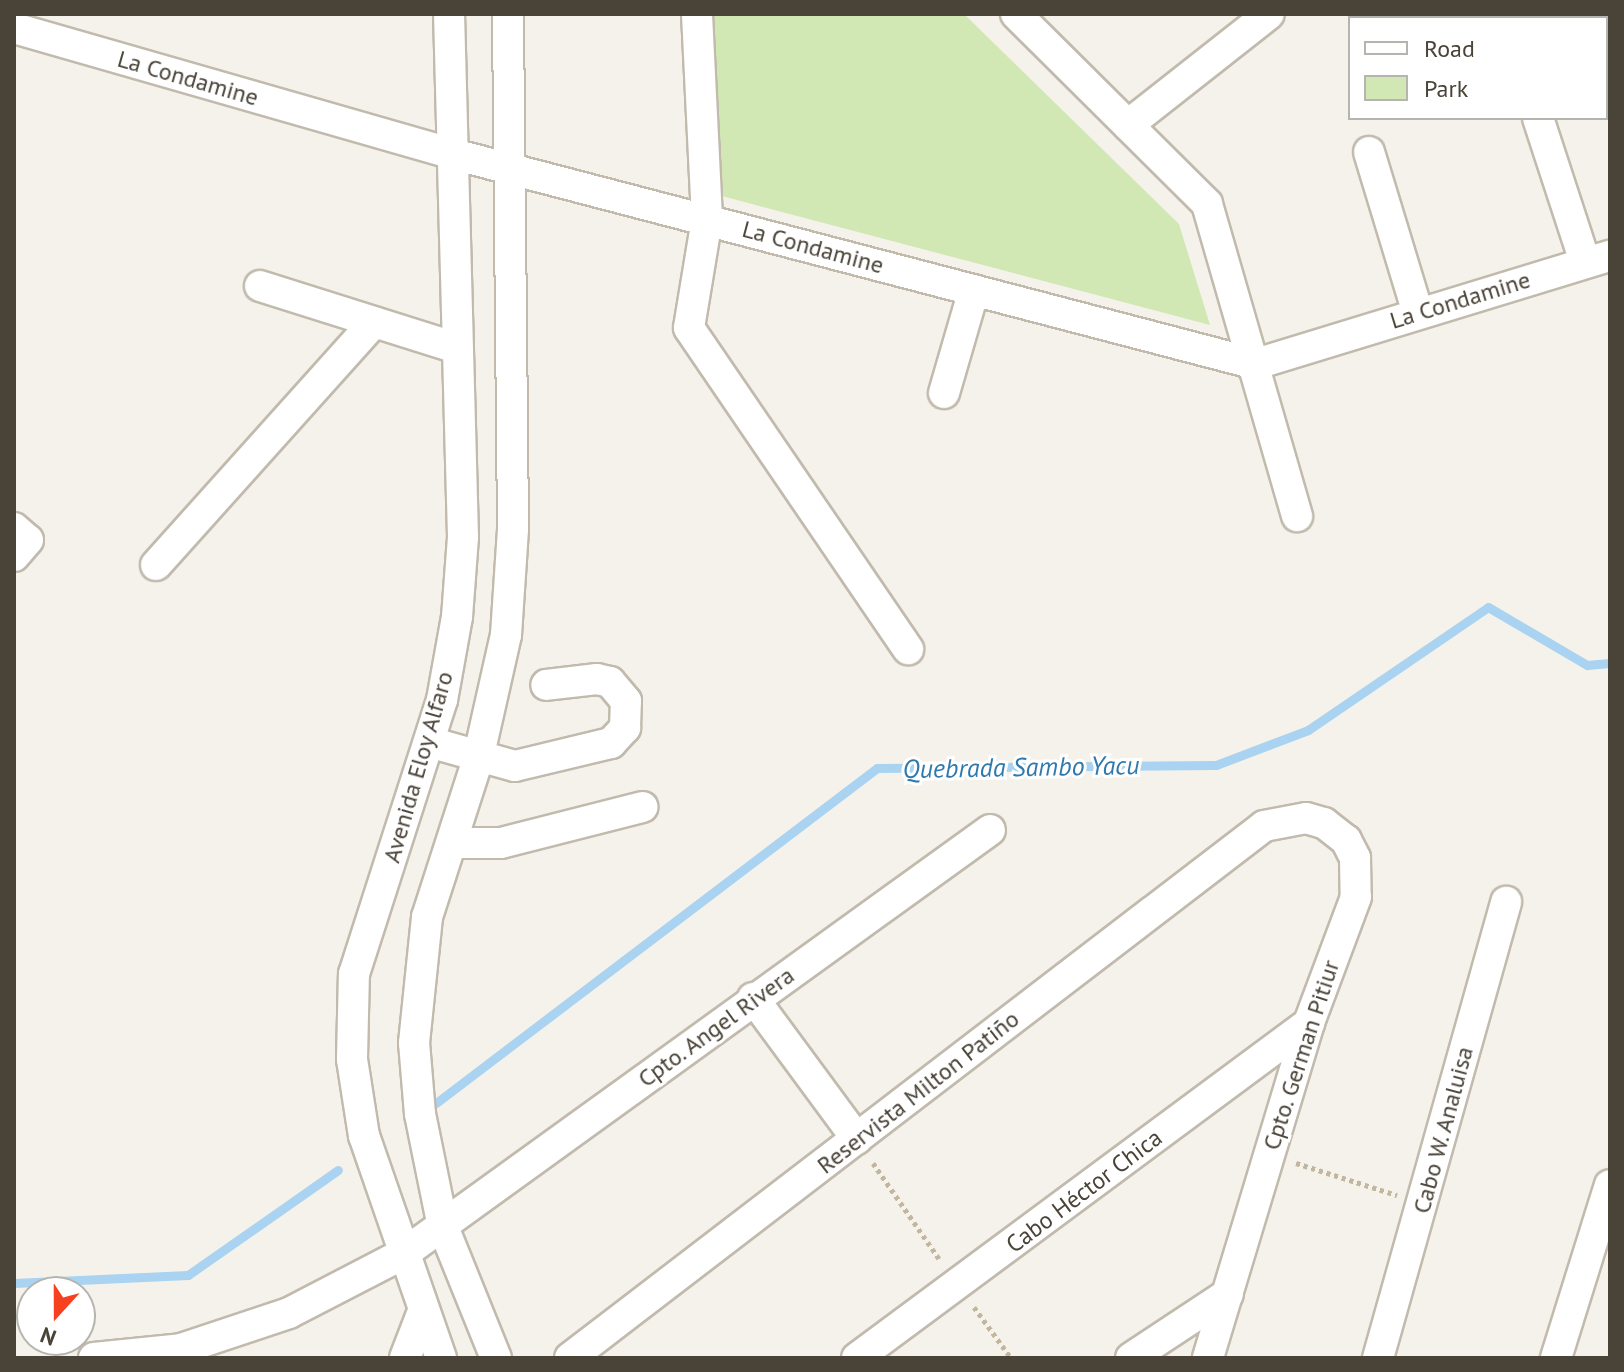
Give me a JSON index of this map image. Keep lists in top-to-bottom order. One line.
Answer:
{"streets":{"street":["La Condamine","Avenida Eloy Alfaro","Cpto. Angel Rivera","Cpto. German Pitiur","Reservista Milton Patiño","Cabo W. Analuisa","Cabo Héctor Chica"]},"crossings":[["La Condamine","Avenida Eloy Alfaro"],["Avenida Eloy Alfaro","Cpto. Angel Rivera"],["Cpto. German Pitiur","Reservista Milton Patiño"],["Cpto. German Pitiur","Cabo Héctor Chica"]],"water":["Quebrada Sambo Yacu"],"legend":["Road","Park"],"north":"bottom"}
